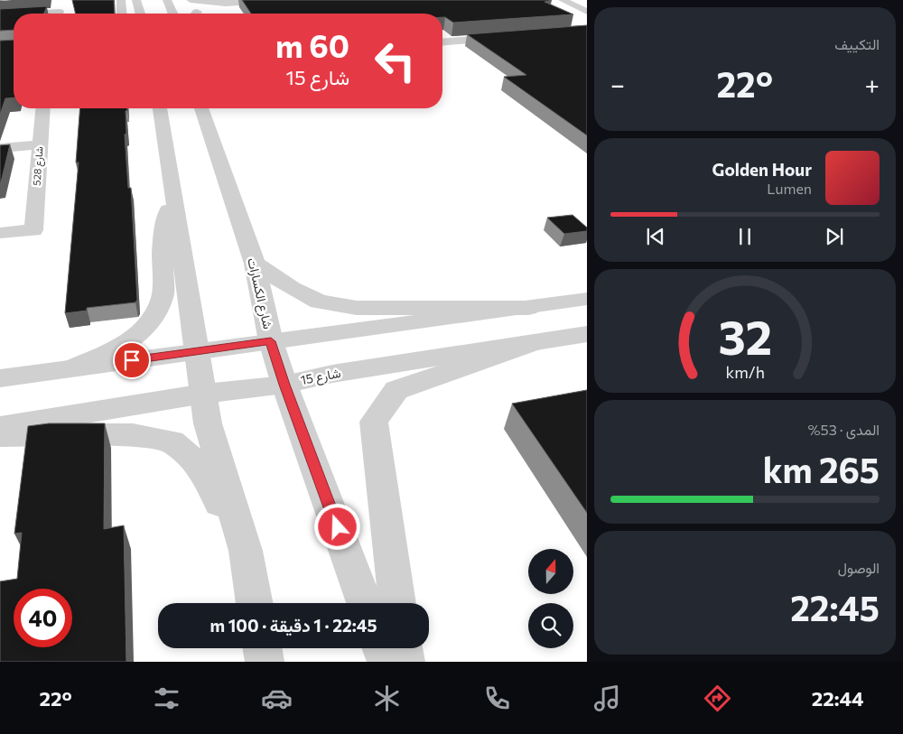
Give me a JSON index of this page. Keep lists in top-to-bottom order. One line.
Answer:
{"streets":{"street":["شارع 528","شارع الكسارات","شارع 15"]},"crossings":[["شارع الكسارات","شارع 15"]],"north":"top","page":{"tile":["التكييف",["المدى · 53%","265 km"],["الوصول","22:45"]],"turn":["60 m","شارع 15"],"heat":["−","22°","+"],"song":["Golden Hour","Lumen"],"limit":"40","trip":"22:45 · 1 دقيقة · 100 m","tabs":["22:44","22°"],"gauge":["32","km/h"]}}
